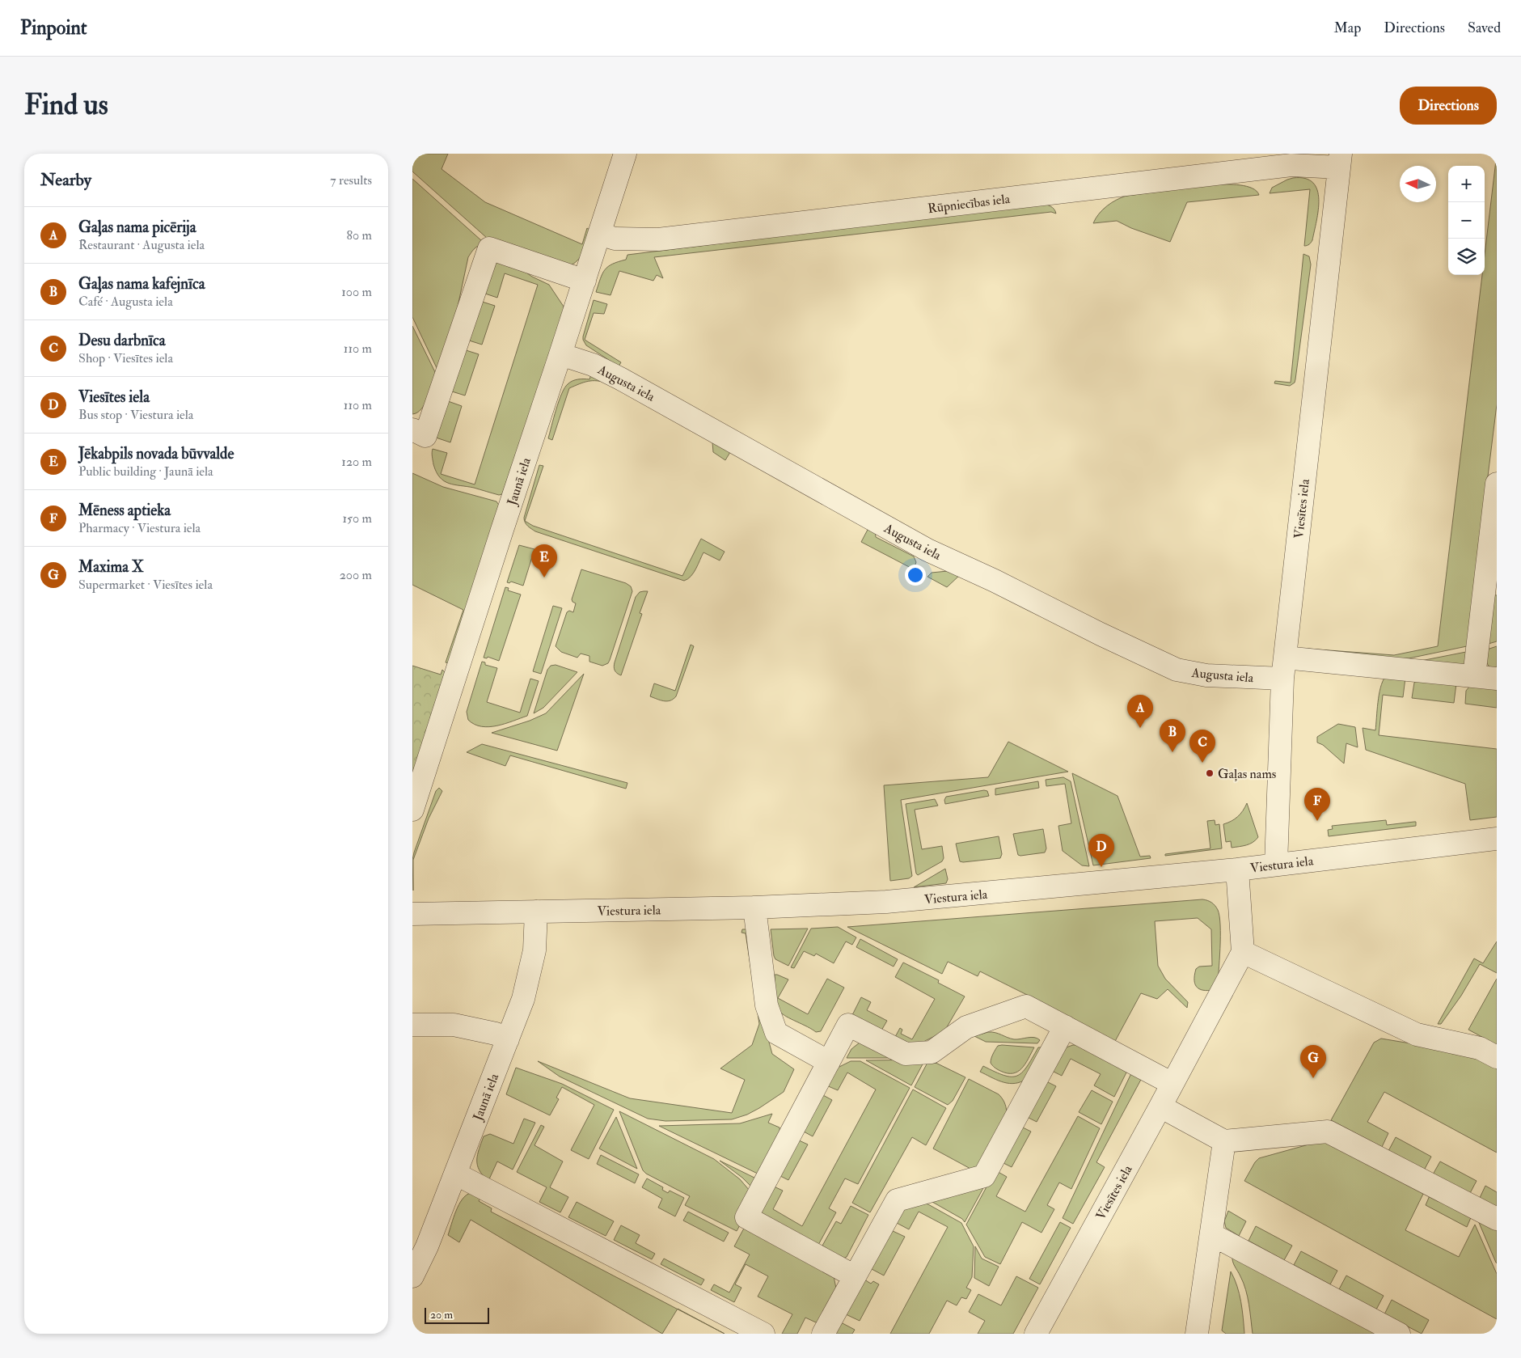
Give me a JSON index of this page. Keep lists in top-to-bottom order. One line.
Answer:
{"streets":{"street":["Rūpniecības iela","Augusta iela","Jaunā iela","Viesītes iela","Viestura iela"]},"crossings":[["Rūpniecības iela","Jaunā iela"],["Rūpniecības iela","Viesītes iela"],["Augusta iela","Jaunā iela"],["Augusta iela","Viesītes iela"],["Jaunā iela","Viestura iela"],["Viesītes iela","Viestura iela"]],"places":["Gaļas nams"],"scale_bar":"20 m","north":"left","page":{"header":"Pinpoint","nav":["Map","Directions","Saved"],"buttons":"Directions","title":"Find us","heading":["Nearby","7 results"],"map_buttons":["+","−"],"list":[{"mark":"A","name":"Gaļas nama picērija","note":"Restaurant · Augusta iela","value":"80 m"},{"mark":"B","name":"Gaļas nama kafejnīca","note":"Café · Augusta iela","value":"100 m"},{"mark":"C","name":"Desu darbnīca","note":"Shop · Viesītes iela","value":"110 m"},{"mark":"D","name":"Viesītes iela","note":"Bus stop · Viestura iela","value":"110 m"},{"mark":"E","name":"Jēkabpils novada būvvalde","note":"Public building · Jaunā iela","value":"120 m"},{"mark":"F","name":"Mēness aptieka","note":"Pharmacy · Viestura iela","value":"150 m"},{"mark":"G","name":"Maxima X","note":"Supermarket · Viesītes iela","value":"200 m"}],"pins":["E","A","B","C","F","D","G"],"scale":"20 m"}}
